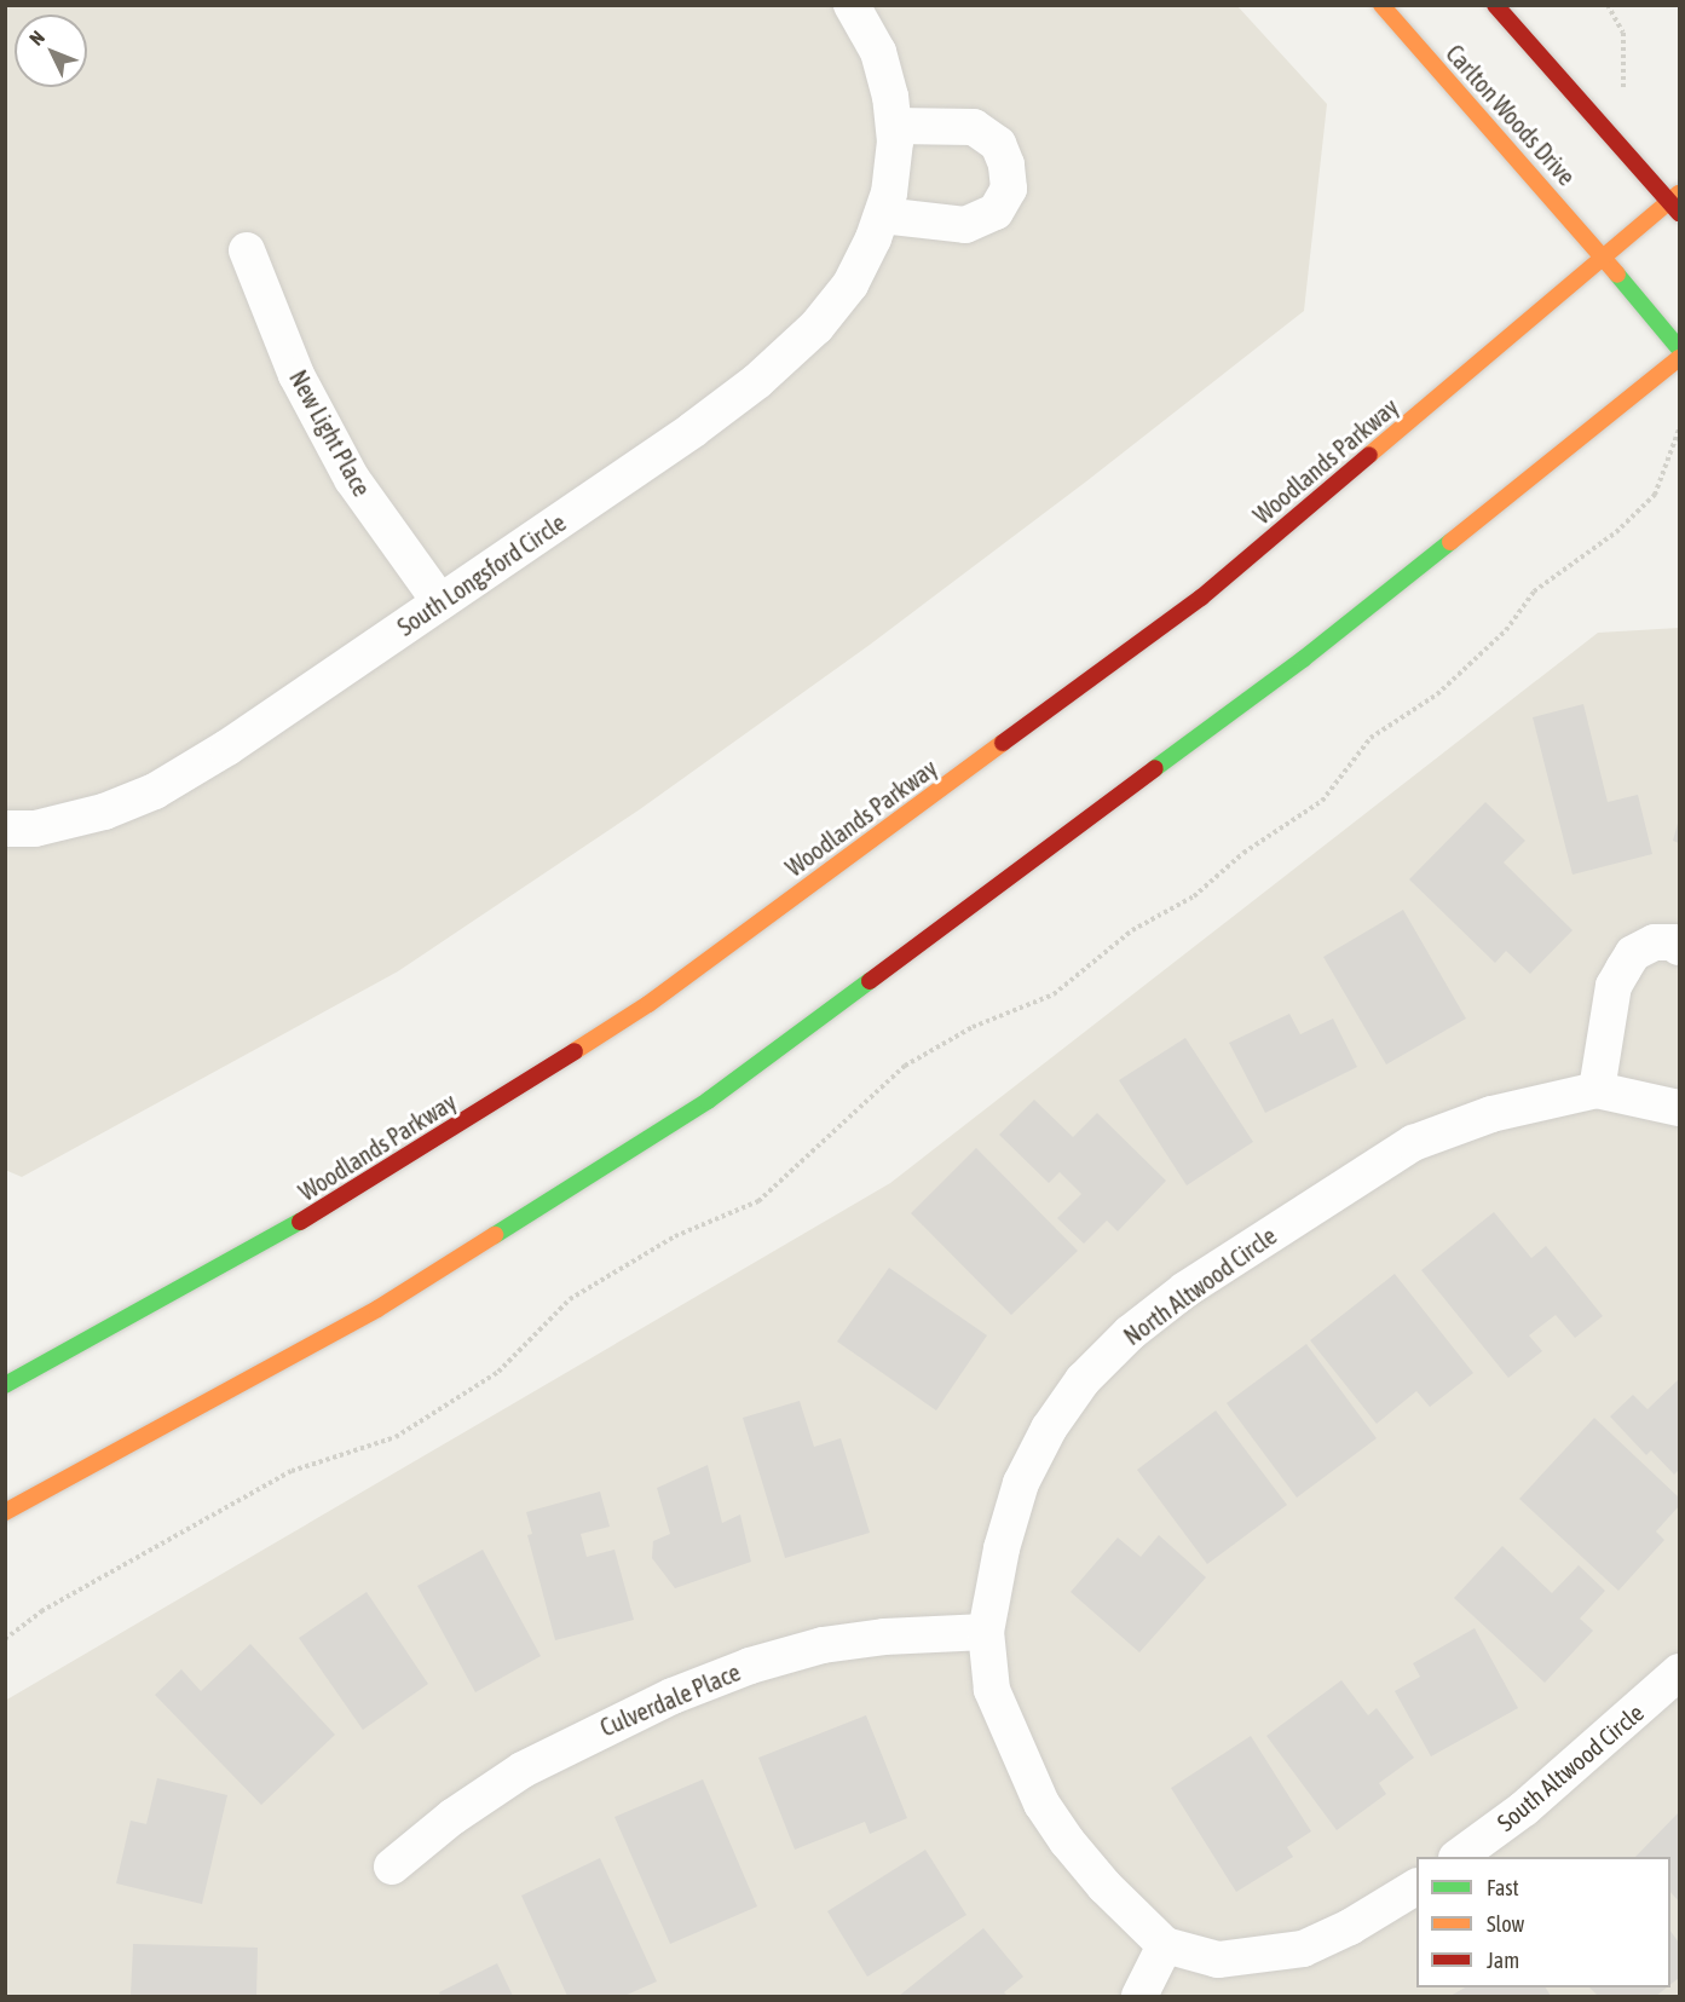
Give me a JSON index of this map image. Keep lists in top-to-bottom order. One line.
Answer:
{"streets":{"main road":["Carlton Woods Drive","Woodlands Parkway"],"street":["New Light Place","South Longsford Circle","North Altwood Circle","Culverdale Place","South Altwood Circle"]},"crossings":[["Carlton Woods Drive","Woodlands Parkway"],["New Light Place","South Longsford Circle"],["North Altwood Circle","Culverdale Place"]],"legend":["Fast","Slow","Jam"],"north":"top left"}
